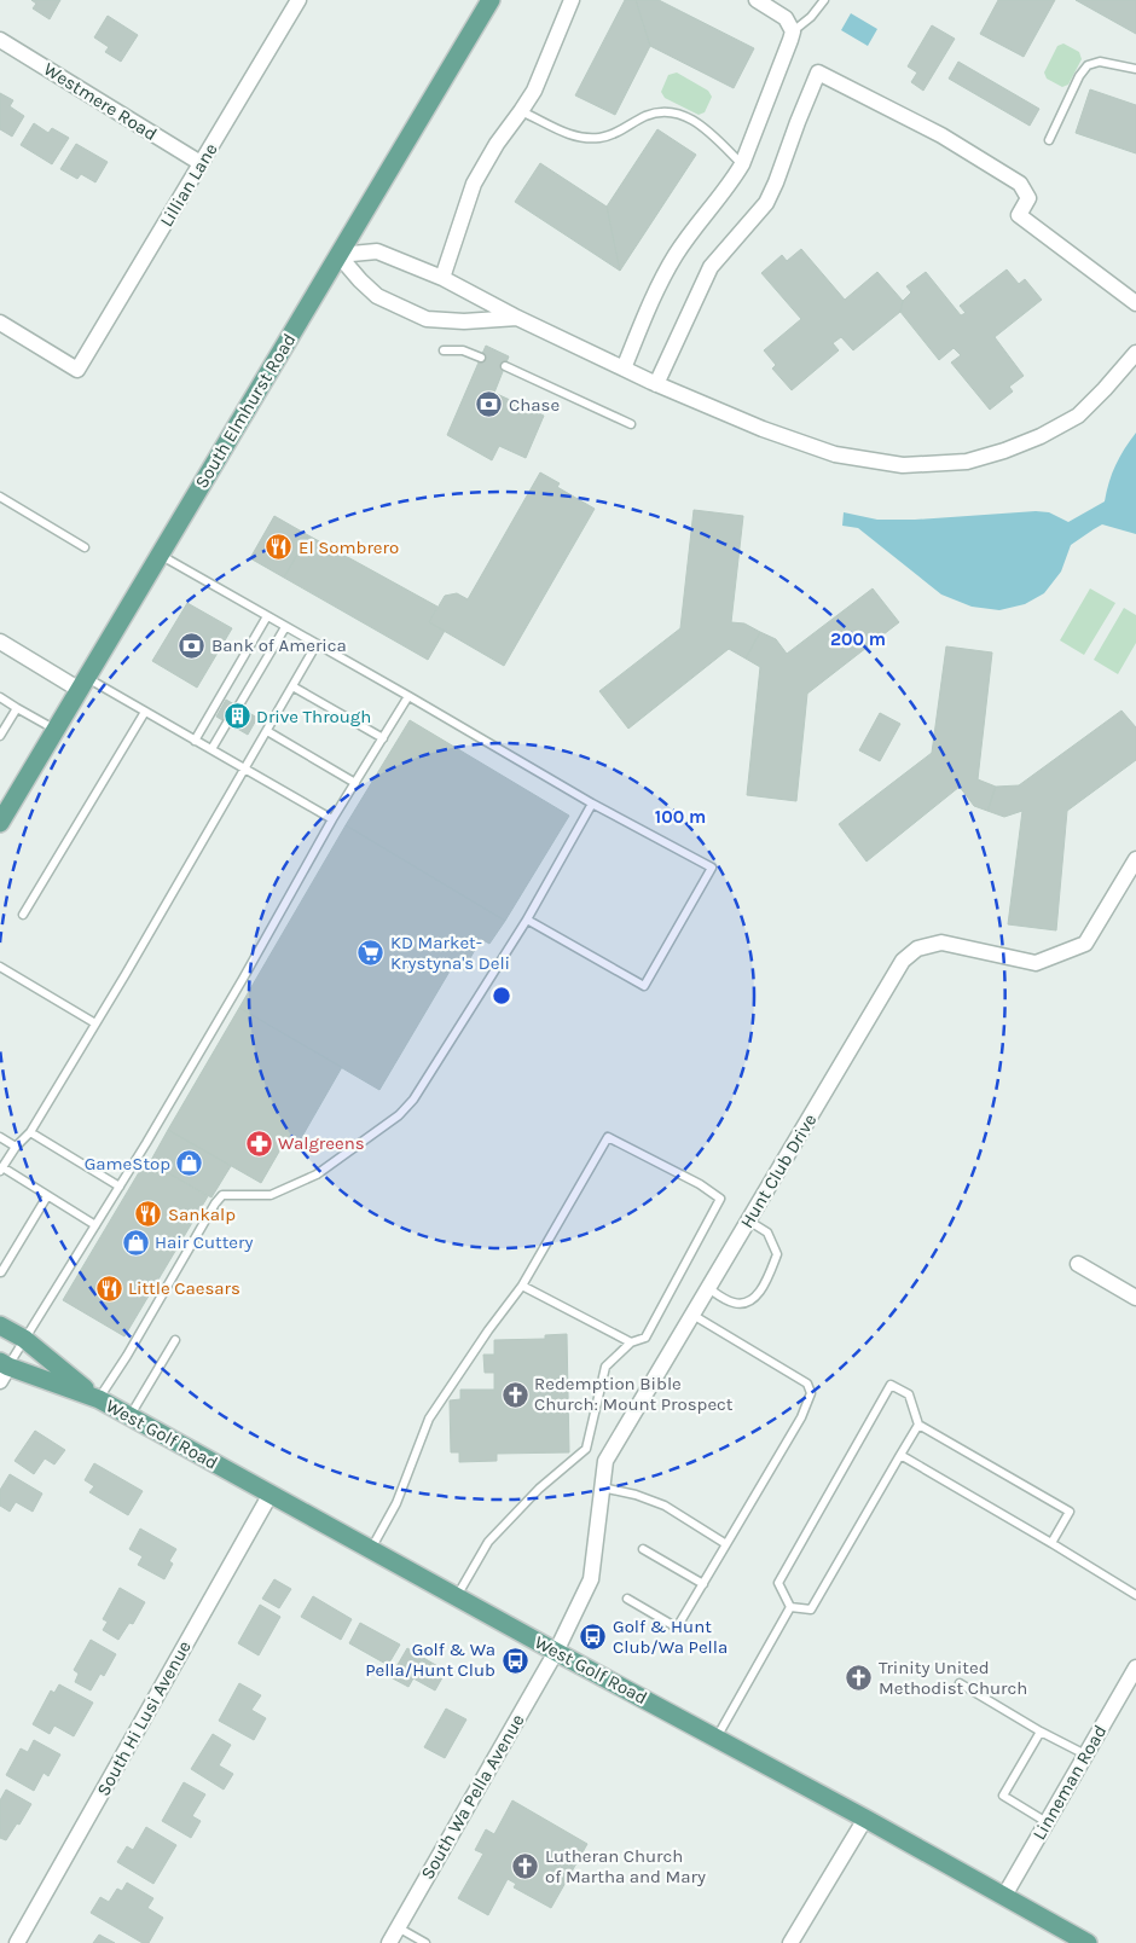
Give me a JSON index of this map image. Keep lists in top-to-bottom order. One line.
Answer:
{"streets":{"main road":["South Elmhurst Road","West Golf Road"],"street":["Westmere Road","Lillian Lane","Hunt Club Drive","South Hi Lusi Avenue","Linneman Road","South Wa Pella Avenue"]},"crossings":[["Westmere Road","Lillian Lane"],["Hunt Club Drive","West Golf Road"],["Hunt Club Drive","South Wa Pella Avenue"],["West Golf Road","South Hi Lusi Avenue"],["West Golf Road","Linneman Road"],["West Golf Road","South Wa Pella Avenue"]],"places":{"bank":["Chase","Bank of America"],"restaurant":["El Sombrero","Sankalp","Little Caesars"],"building":["Drive Through"],"supermarket":["KD Market- Krystyna's Deli"],"pharmacy":["Walgreens"],"shop":["GameStop","Hair Cuttery"],"church":["Redemption Bible Church: Mount Prospect","Trinity United Methodist Church","Lutheran Church of Martha and Mary"],"bus stop":["Golf & Hunt Club/Wa Pella","Golf & Wa Pella/Hunt Club"]},"rings":["200 m","100 m"]}
